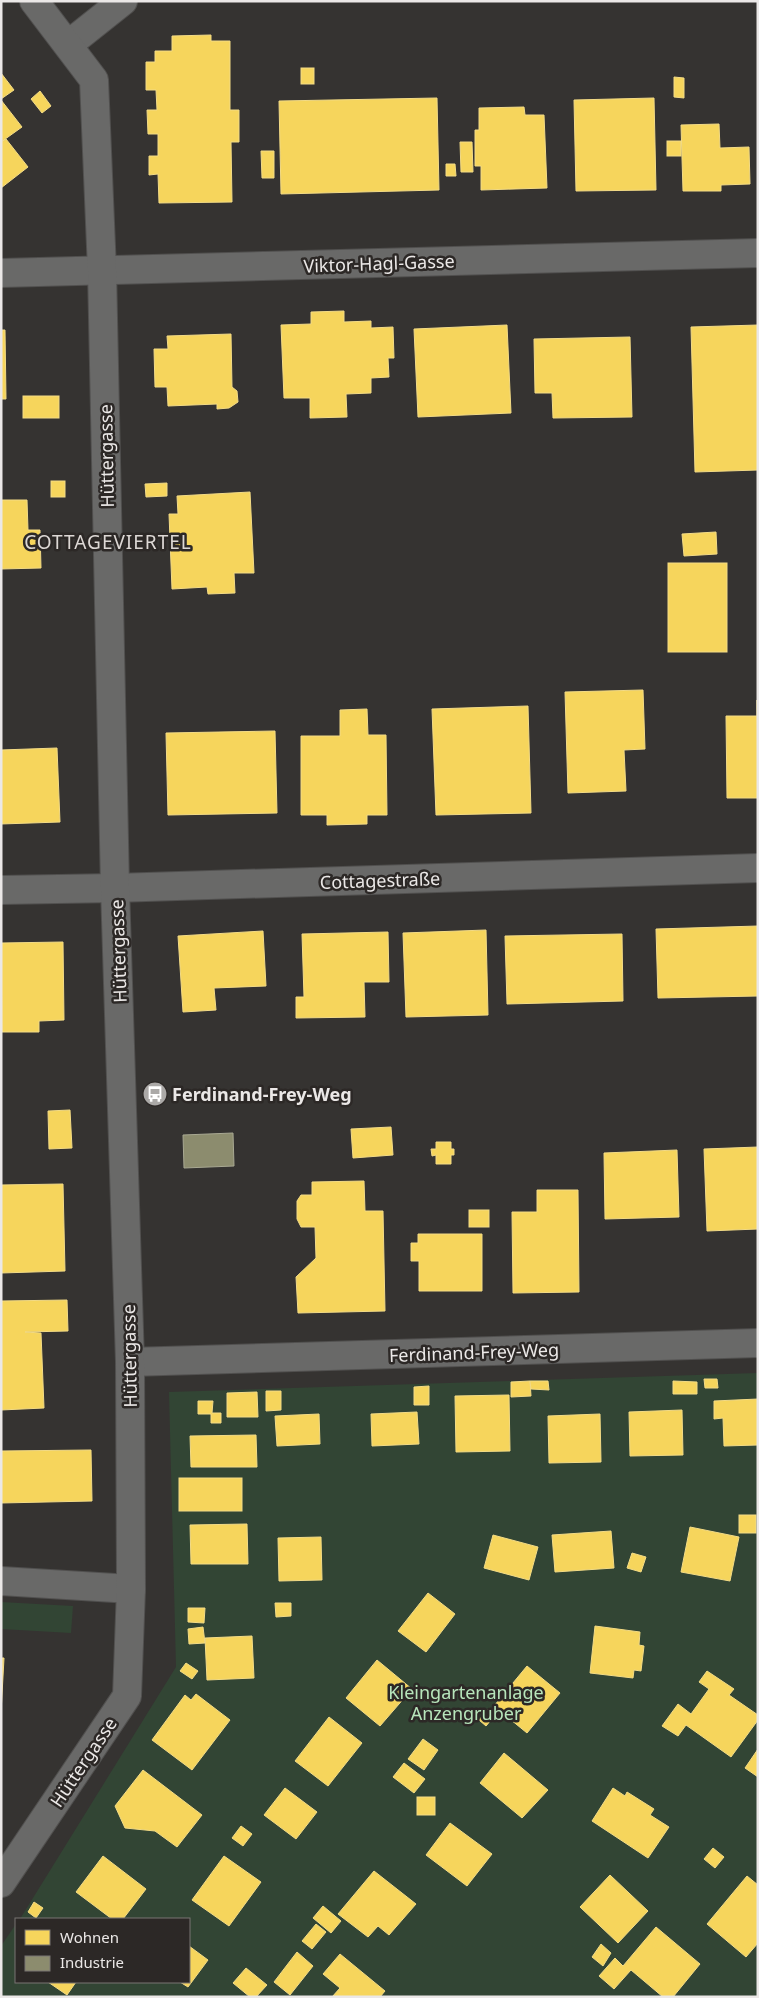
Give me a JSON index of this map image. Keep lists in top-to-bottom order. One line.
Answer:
{"streets":{"street":["Viktor-Hagl-Gasse","Hüttergasse","Cottagestraße","Ferdinand-Frey-Weg"]},"crossings":[["Viktor-Hagl-Gasse","Hüttergasse"],["Hüttergasse","Cottagestraße"],["Hüttergasse","Ferdinand-Frey-Weg"]],"districts":["COTTAGEVIERTEL"],"parks":["Kleingartenanlage Anzengruber"],"places":{"bus stop":["Ferdinand-Frey-Weg"]},"legend":["Wohnen","Industrie"]}
